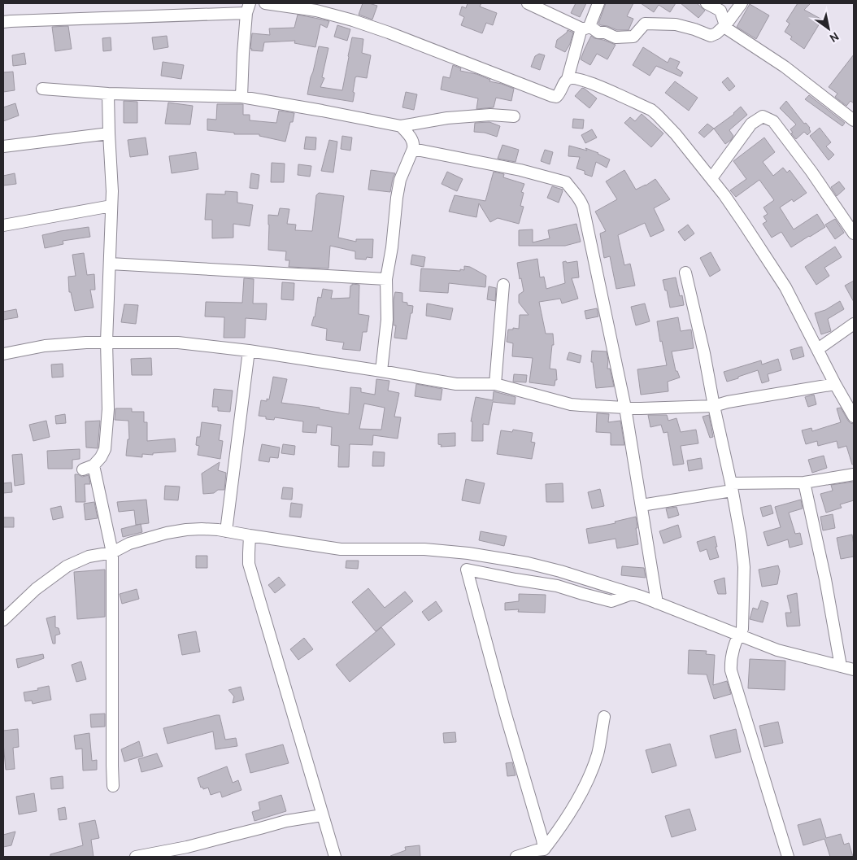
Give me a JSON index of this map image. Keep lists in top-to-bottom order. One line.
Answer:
{"north":"bottom right"}
